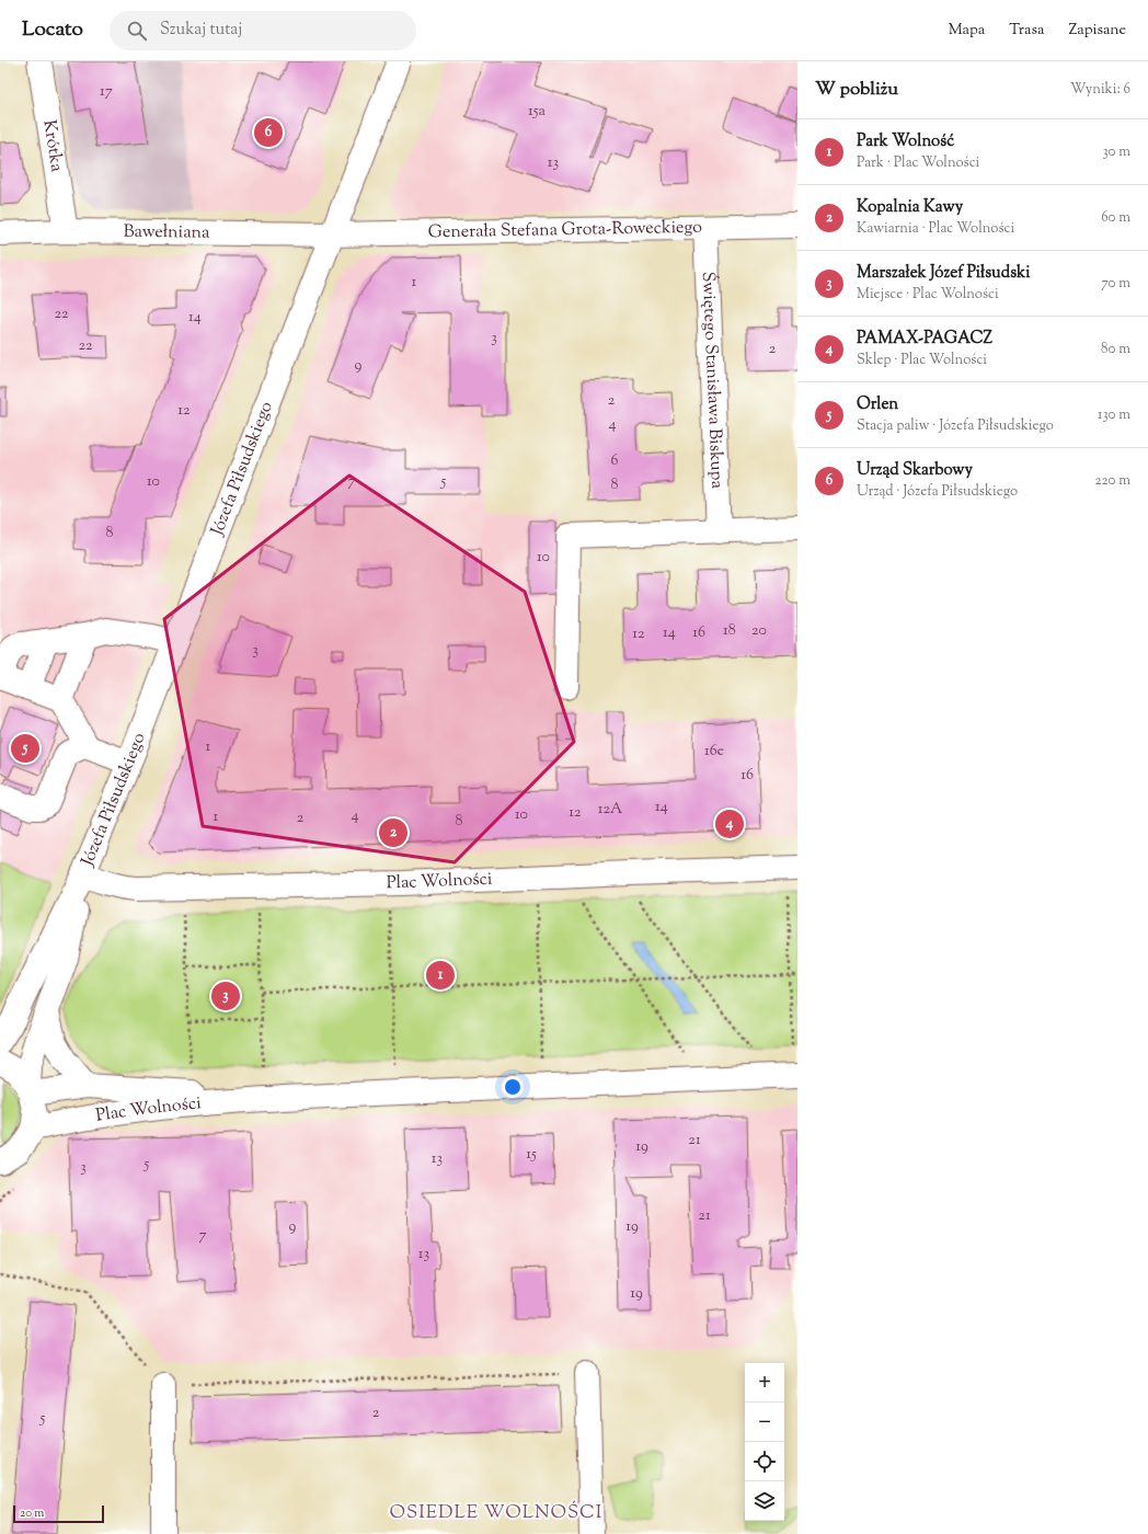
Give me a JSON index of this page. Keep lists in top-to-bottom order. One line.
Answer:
{"streets":{"street":["Krótka","Generała Stefana Grota-Roweckiego","Bawełniana","Świętego Stanisława Biskupa","Józefa Piłsudskiego","Plac Wolności"]},"crossings":[["Krótka","Bawełniana"],["Generała Stefana Grota-Roweckiego","Bawełniana"],["Generała Stefana Grota-Roweckiego","Świętego Stanisława Biskupa"],["Generała Stefana Grota-Roweckiego","Józefa Piłsudskiego"],["Bawełniana","Józefa Piłsudskiego"],["Józefa Piłsudskiego","Plac Wolności"]],"districts":["OSIEDLE WOLNOŚCI"],"house_numbers":["17","15a","13","1","22","14","3","22","2","9","2","12","4","6","10","7","5","8","8","10","18","20","14","16","12","3","1","16e","16","14","12A","12","10","4","1","2","8","21","19","15","13","5","3","21","9","19","7","13","19","2","5"],"scale_bar":"20 m","page":{"header":"Locato","search":"Szukaj tutaj","nav":["Mapa","Trasa","Zapisane"],"heading":["W pobliżu","Wyniki: 6"],"pins":["6","5","4","2","1","3"],"list":[{"mark":"1","name":"Park Wolność","note":"Park · Plac Wolności","value":"30 m"},{"mark":"2","name":"Kopalnia Kawy","note":"Kawiarnia · Plac Wolności","value":"60 m"},{"mark":"3","name":"Marszałek Józef Piłsudski","note":"Miejsce · Plac Wolności","value":"70 m"},{"mark":"4","name":"PAMAX-PAGACZ","note":"Sklep · Plac Wolności","value":"80 m"},{"mark":"5","name":"Orlen","note":"Stacja paliw · Józefa Piłsudskiego","value":"130 m"},{"mark":"6","name":"Urząd Skarbowy","note":"Urząd · Józefa Piłsudskiego","value":"220 m"}],"map_buttons":["+","−"],"scale":"20 m"}}
